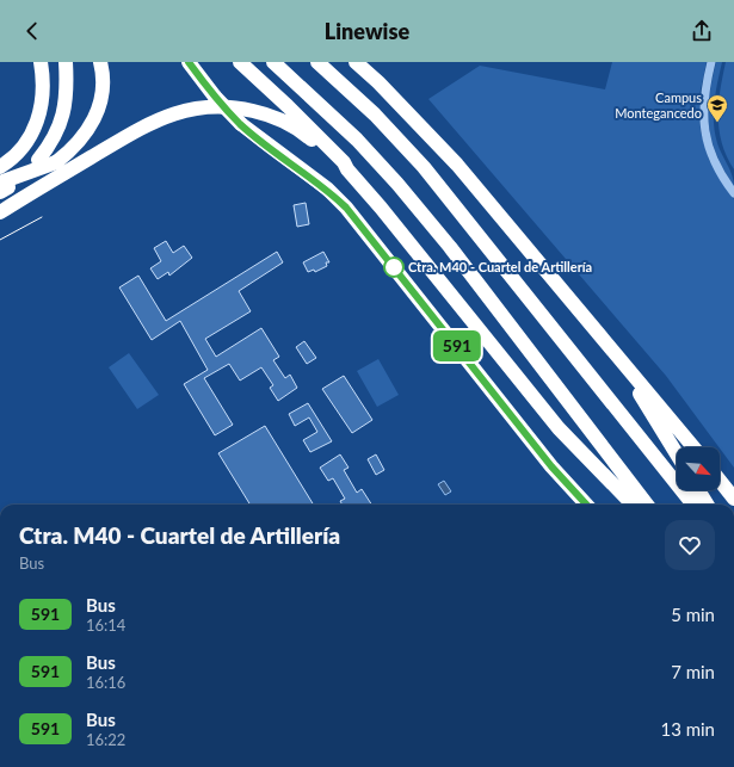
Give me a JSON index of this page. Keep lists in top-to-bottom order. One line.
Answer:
{"places":{"school or university":["Campus Montegancedo"],"other":["Ctra. M40 - Cuartel de Artillería"]},"lines":["bus line 591"],"north":"bottom right","page":{"header":"Linewise","on_map":"591","heading":["Ctra. M40 - Cuartel de Artillería","Bus"],"list":[{"mark":"591","name":"Bus","note":"16:14","value":"5 min"},{"mark":"591","name":"Bus","note":"16:16","value":"7 min"},{"mark":"591","name":"Bus","note":"16:22","value":"13 min"}]}}
